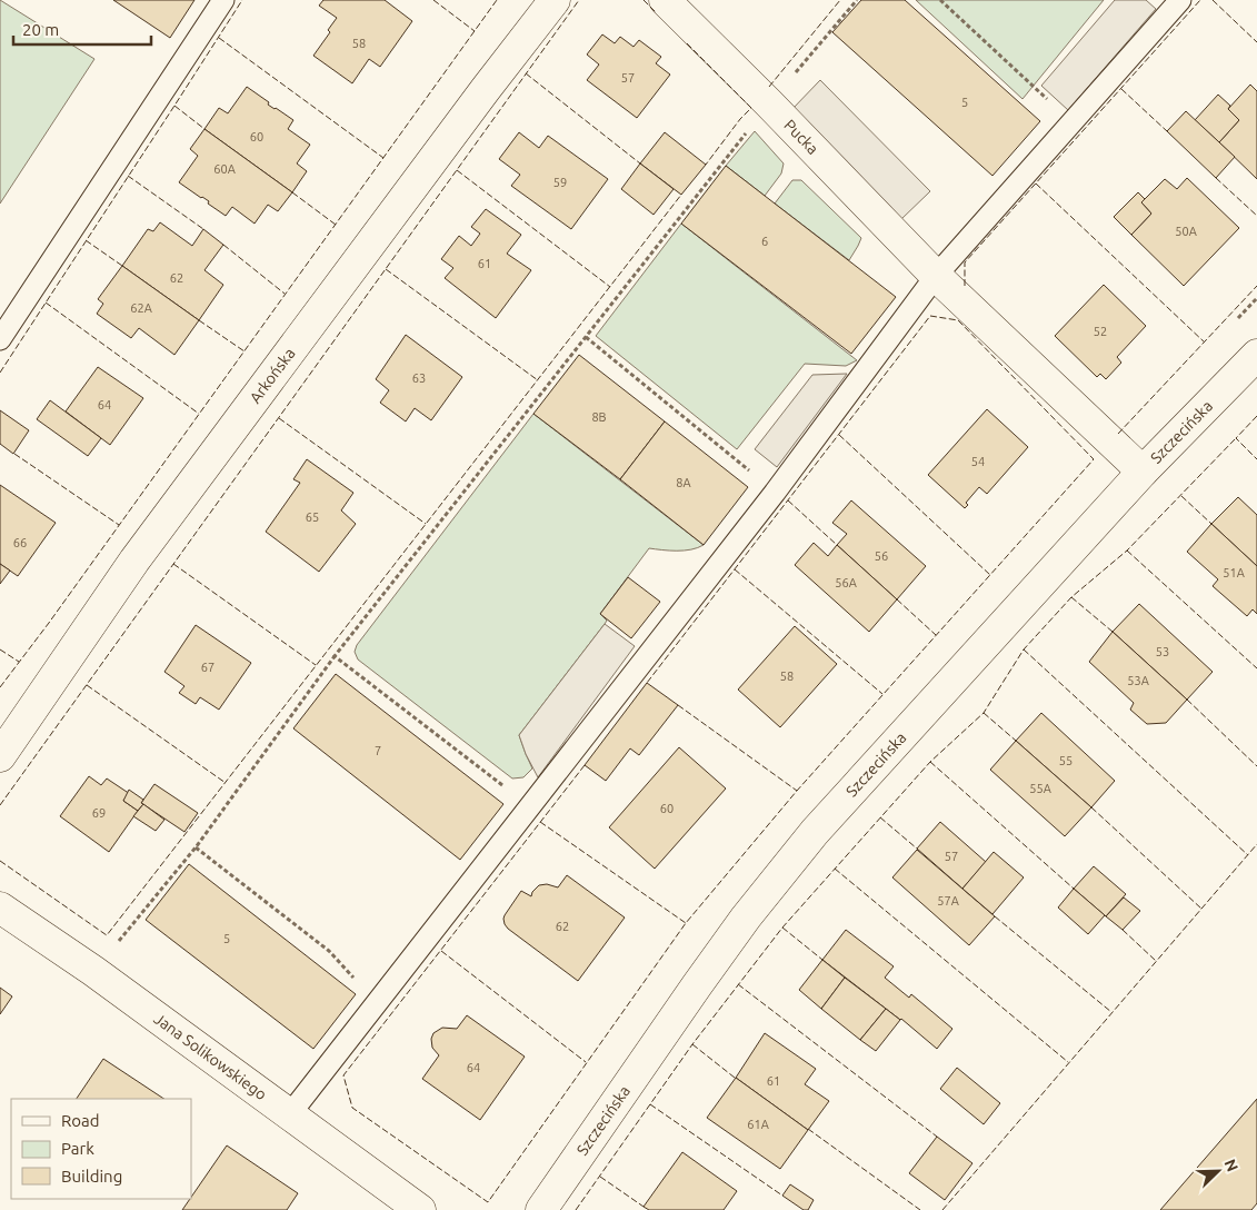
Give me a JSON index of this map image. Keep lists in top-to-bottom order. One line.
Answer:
{"streets":{"street":["Pucka","Arkońska","Szczecińska","Jana Solikowskiego"]},"crossings":[["Pucka","Szczecińska"]],"house_numbers":["58","57","5","60","60A","59","50A","6","61","62","62A","52","63","64","8B","54","8A","65","66","56","51A","56A","53","67","58","53A","7","55","55A","60","69","57","57A","62","5","64","61","61A"],"legend":["Road","Park","Building"],"scale_bar":"20 m","north":"top right"}
